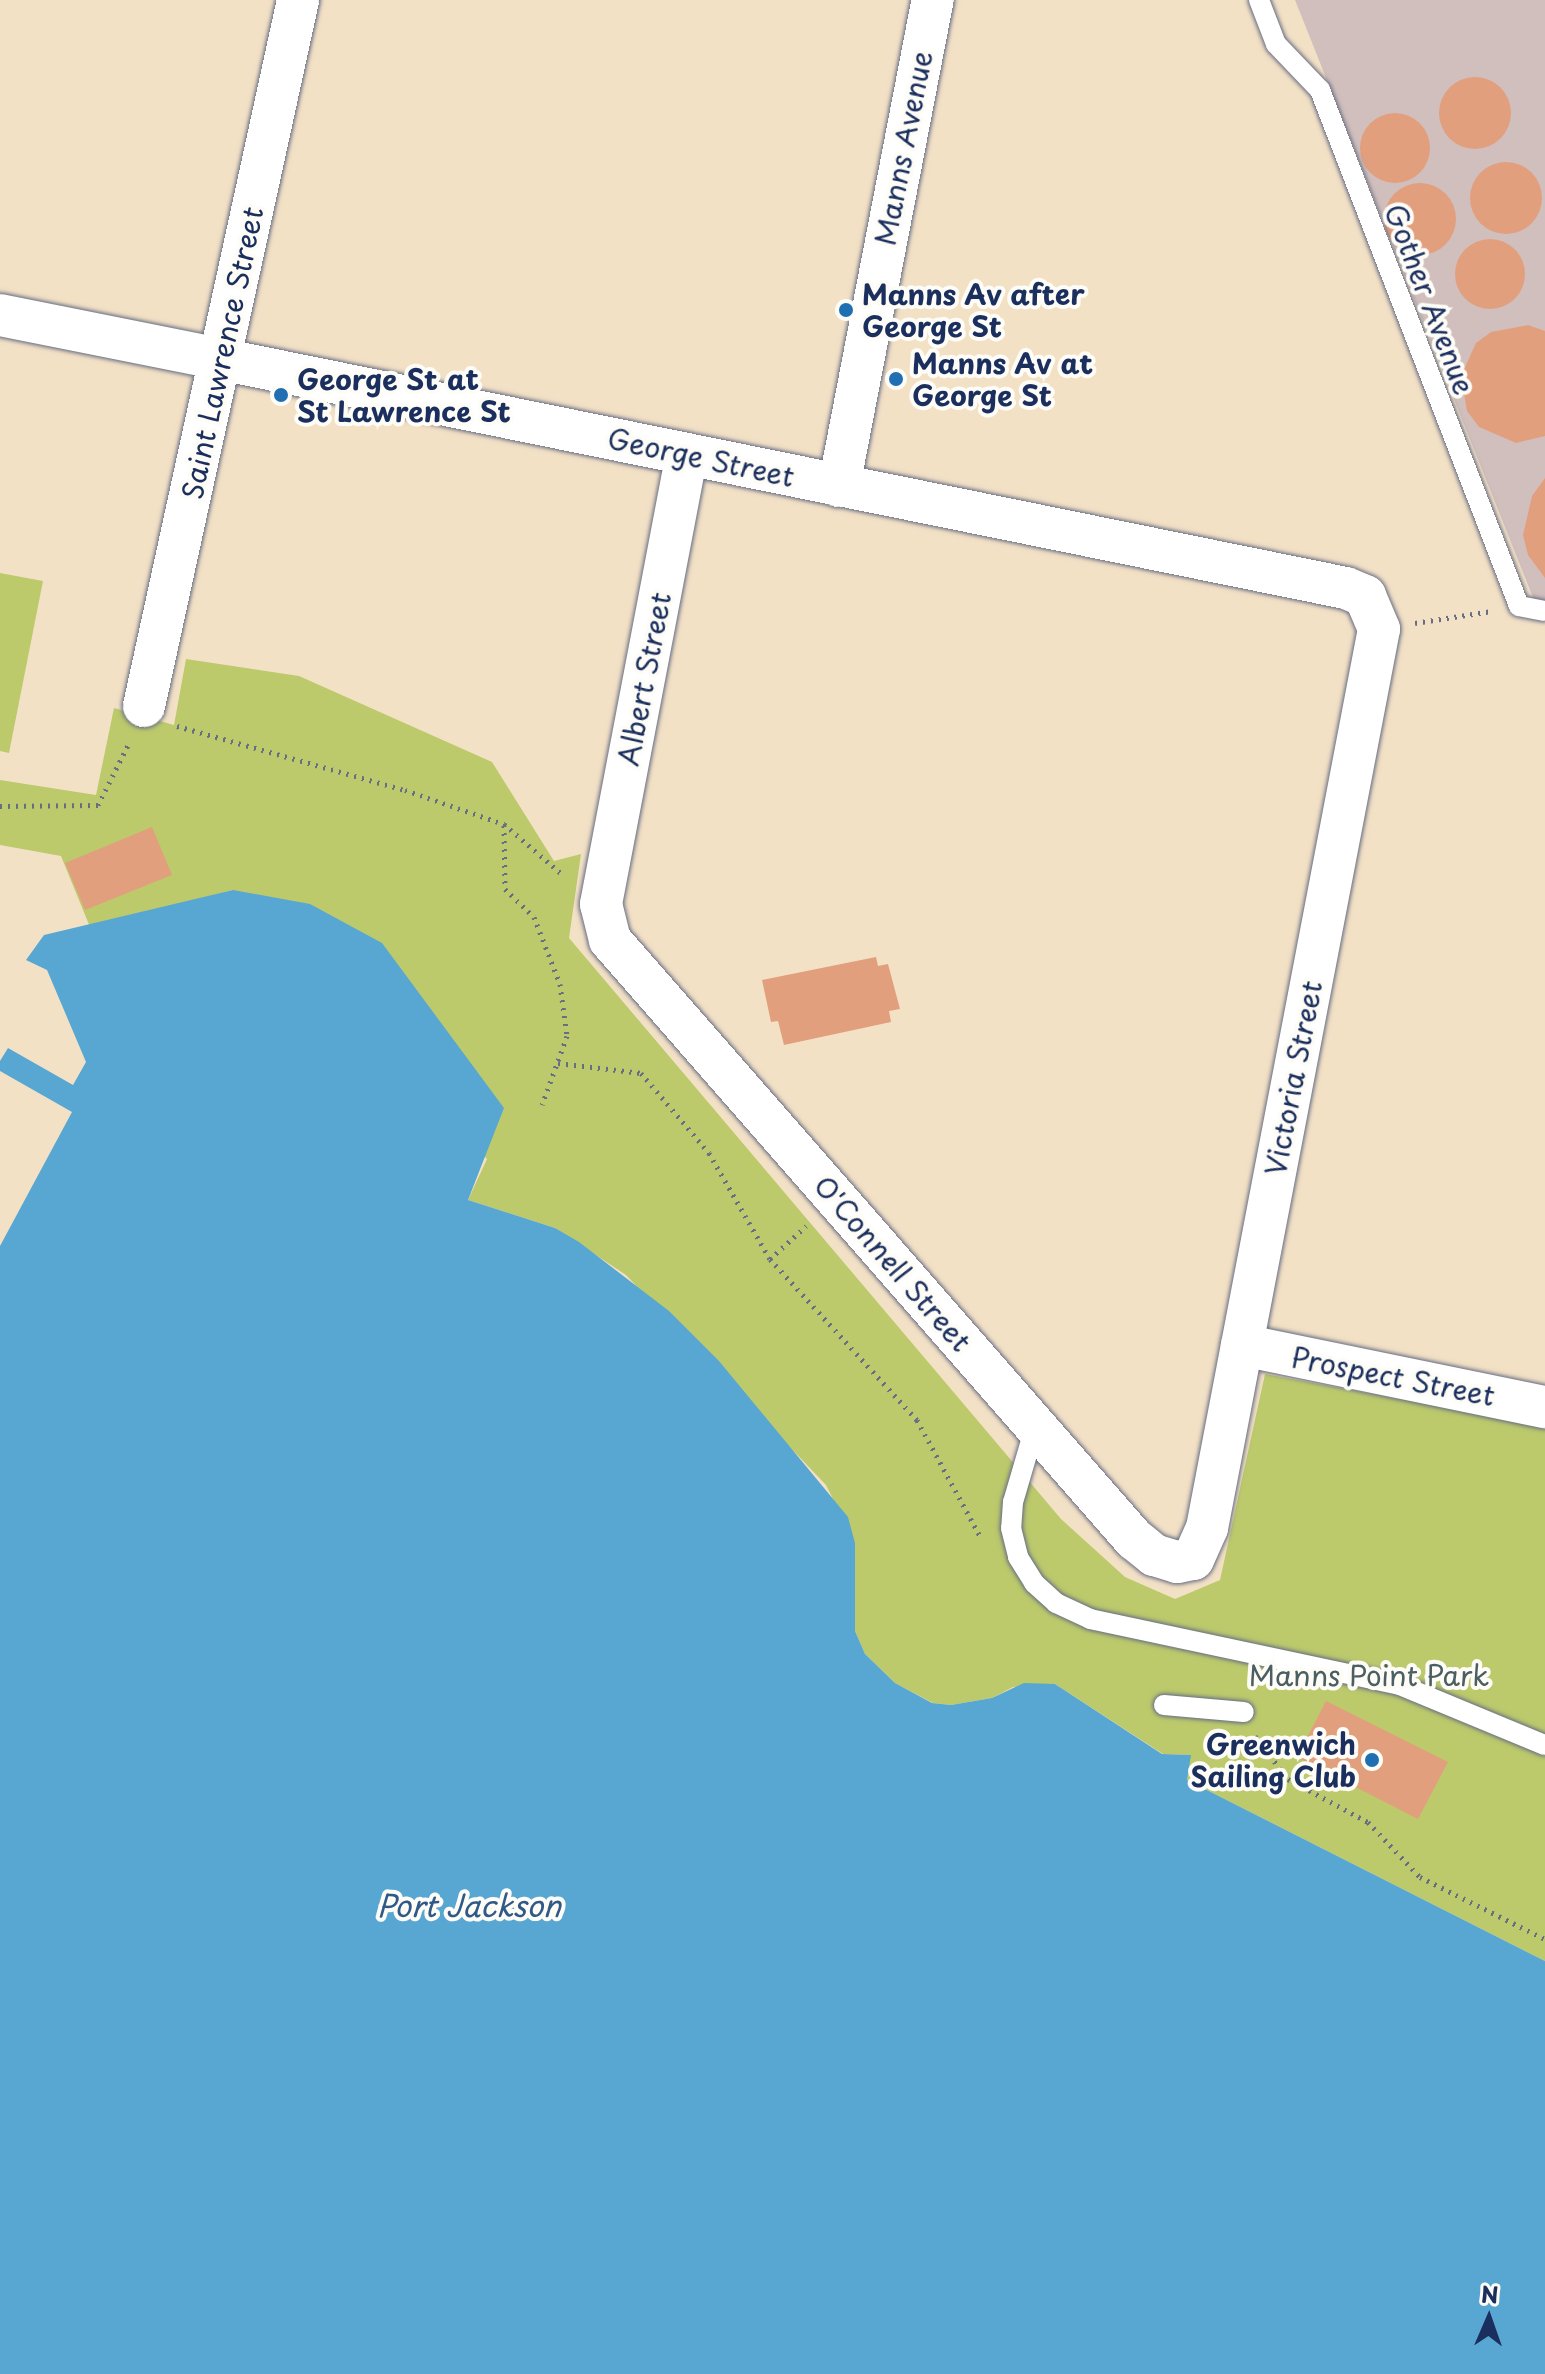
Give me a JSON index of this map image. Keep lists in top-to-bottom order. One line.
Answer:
{"streets":{"street":["Manns Avenue","Saint Lawrence Street","George Street","Albert Street","Victoria Street","O'Connell Street","Prospect Street"],"lane":["Gother Avenue"]},"crossings":[["Manns Avenue","George Street"],["Saint Lawrence Street","George Street"],["George Street","Albert Street"],["George Street","Victoria Street"],["Albert Street","O'Connell Street"],["Victoria Street","O'Connell Street"],["Victoria Street","Prospect Street"]],"water":["Port Jackson"],"parks":["Manns Point Park"],"places":["Manns Av after George St","Manns Av at George St","George St at St Lawrence St","Greenwich Sailing Club"],"north":"top"}
